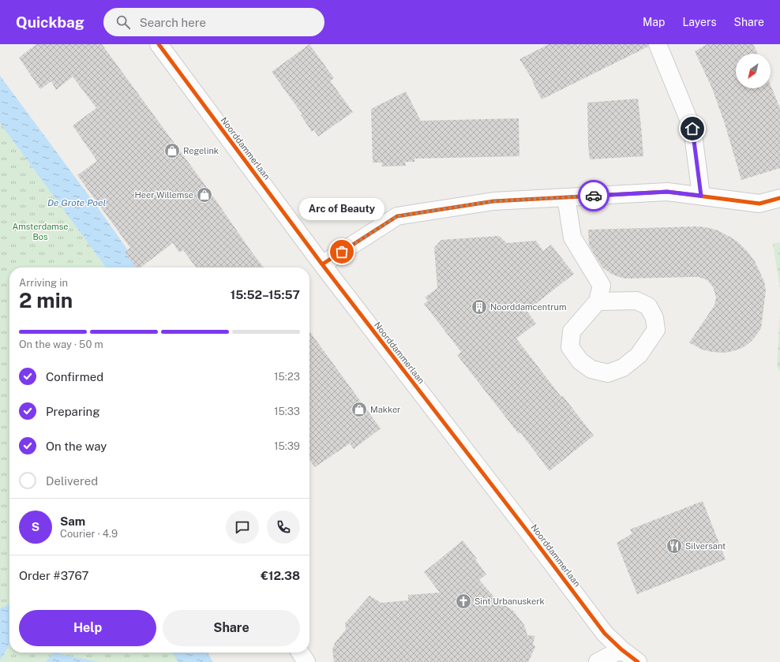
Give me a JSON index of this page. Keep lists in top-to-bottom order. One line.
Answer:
{"streets":{"street":["Noorddammerlaan"]},"water":["De Grote Poel"],"parks":["Amsterdamse Bos"],"places":{"shop":["Regelink","Heer Willemse","Makker"],"other":["Arc of Beauty"],"building":["Noorddamcentrum"],"restaurant":["Silversant"],"church":["Sint Urbanuskerk"]},"north":"bottom left","page":{"header":"Quickbag","search":"Search here","nav":["Map","Layers","Share"],"bubble":"Arc of Beauty","heading":["2 min","Arriving in","15:52–15:57"],"panel":["Sam","Courier · 4.9","Order #3767","€12.38"],"bar":"On the way · 50 m","list":[["Confirmed","15:23"],["Preparing","15:33"],["On the way","15:39"],"Delivered"],"round":"S","buttons":["Help","Share"]}}
